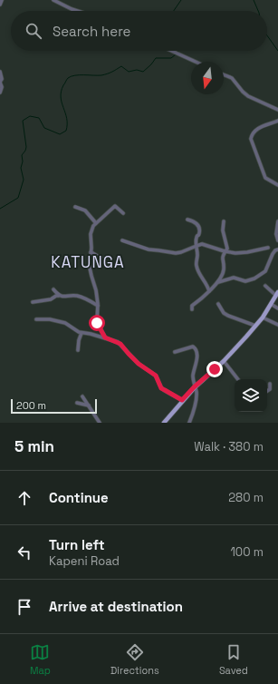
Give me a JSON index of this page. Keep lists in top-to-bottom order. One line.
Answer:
{"districts":["KATUNGA"],"scale_bar":"200 m","north":"bottom","page":{"search":"Search here","scale":"200 m","heading":["5 min","Walk · 380 m"],"list":[["Continue","280 m"],["Turn left","Kapeni Road","100 m"],"Arrive at destination"],"nav":["Map","Directions","Saved"]}}
